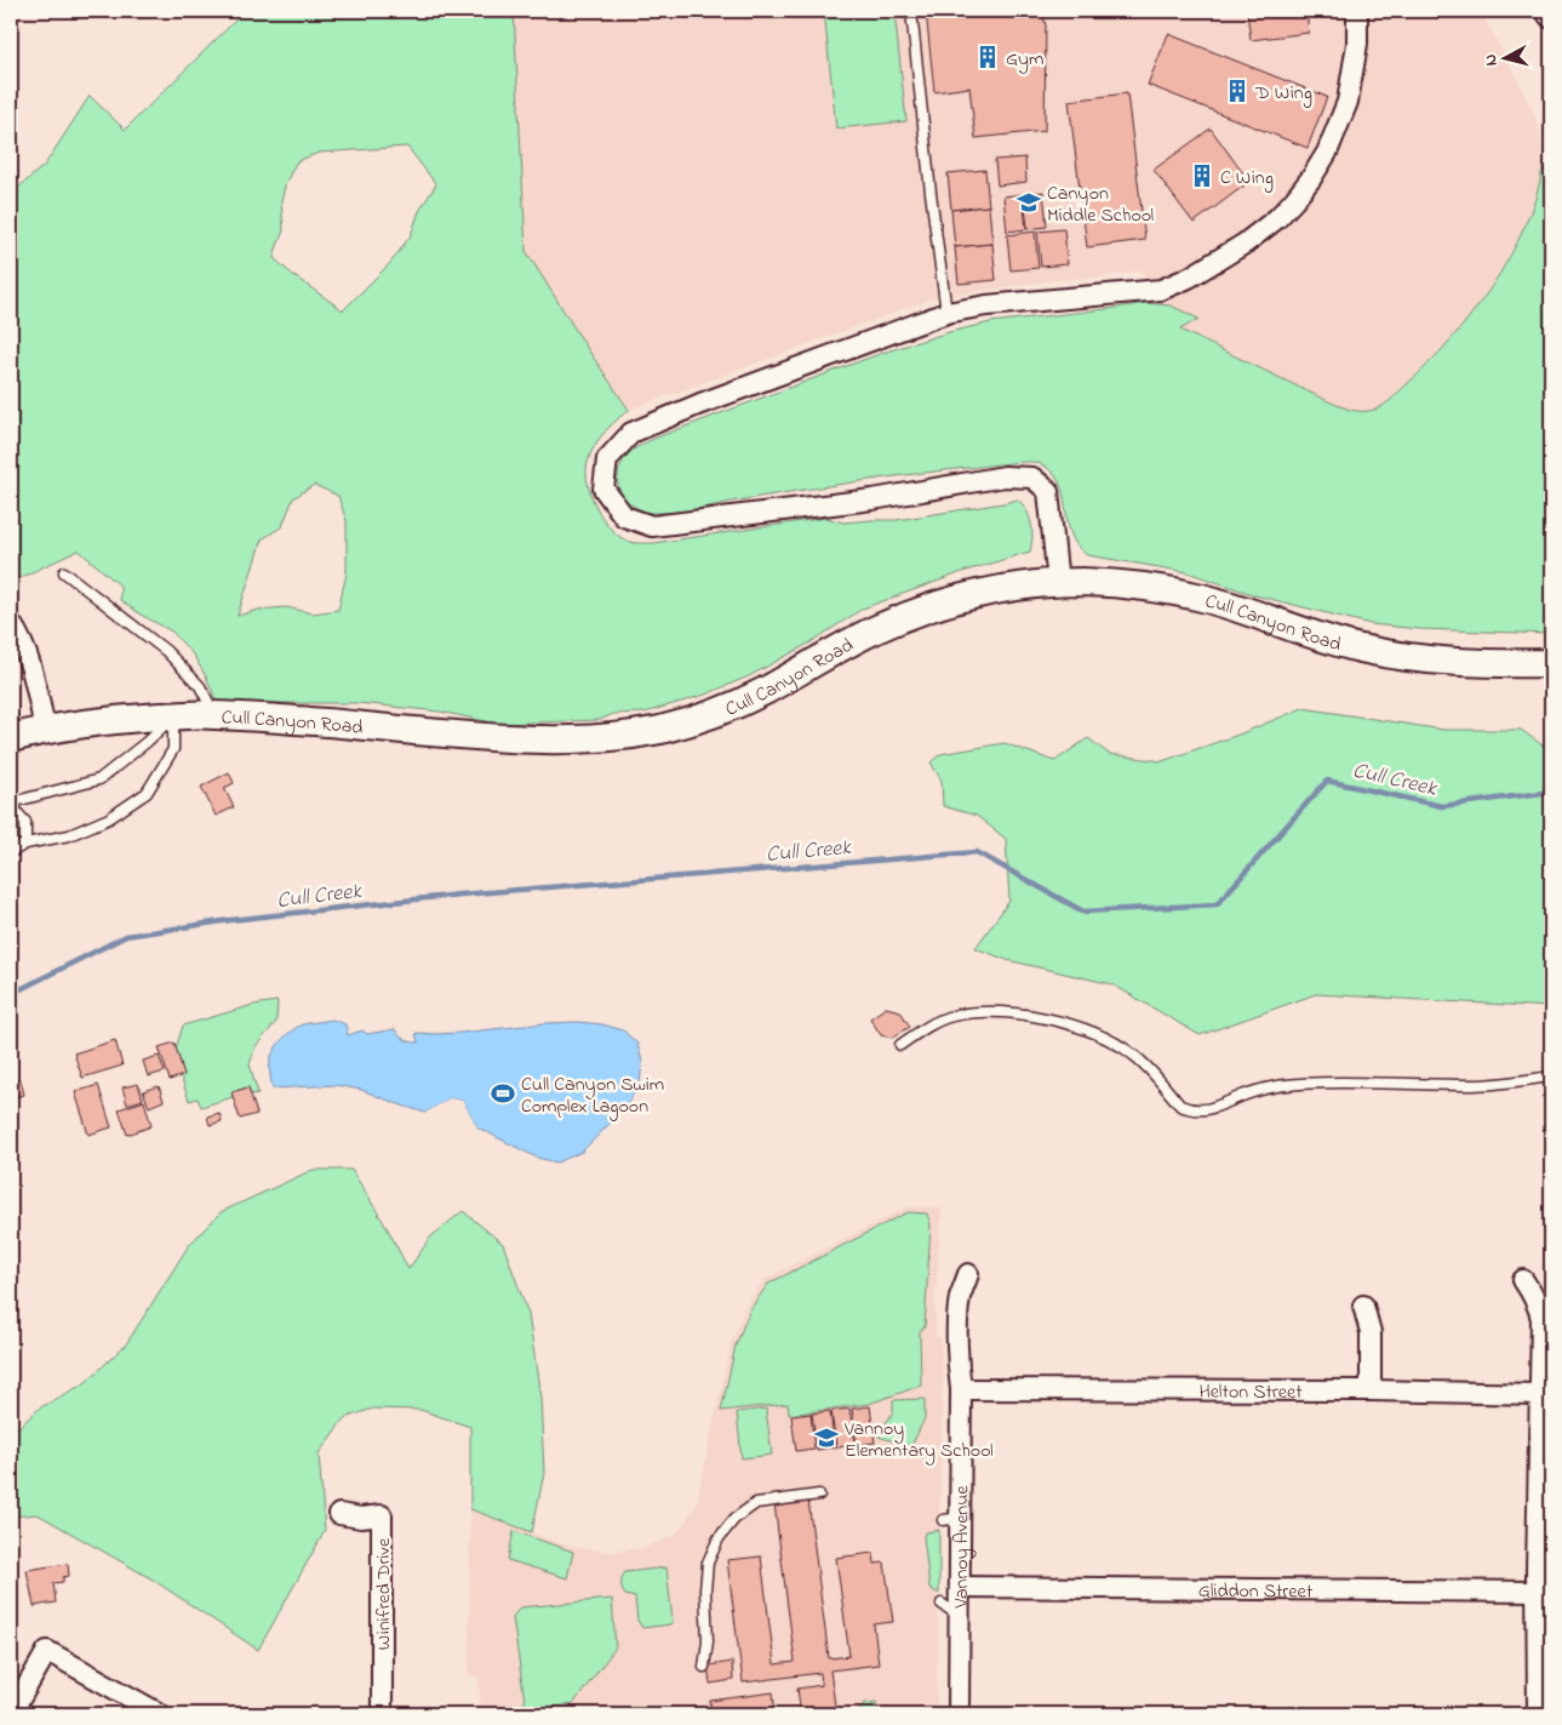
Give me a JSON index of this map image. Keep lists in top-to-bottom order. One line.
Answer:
{"streets":{"street":["Cull Canyon Road","Helton Street","Vannoy Avenue","Gliddon Street","Winifred Drive"]},"crossings":[["Helton Street","Vannoy Avenue"],["Vannoy Avenue","Gliddon Street"]],"water":["Cull Creek"],"places":{"building":["Gym","D Wing","C Wing"],"school or university":["Canyon Middle School","Vannoy Elementary School"],"sports":["Cull Canyon Swim Complex Lagoon"]},"north":"left"}
